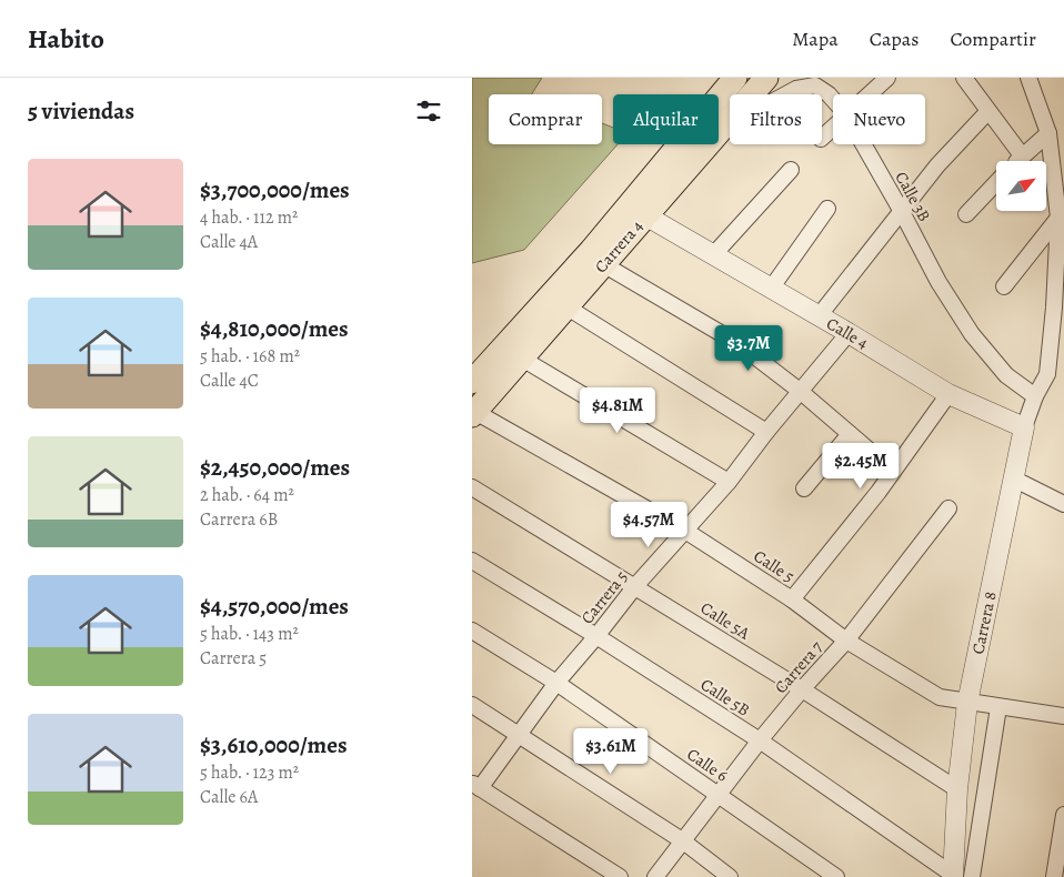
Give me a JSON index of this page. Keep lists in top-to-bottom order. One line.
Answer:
{"streets":{"main road":["Carrera 4"],"street":["Calle 3B","Calle 4","Calle 5","Carrera 5","Calle 5A","Carrera 8","Carrera 7","Calle 5B","Calle 6"]},"crossings":[["Calle 3B","Carrera 8"],["Carrera 4","Calle 4"],["Carrera 4","Calle 5"],["Calle 4","Carrera 5"],["Calle 4","Carrera 8"],["Calle 5","Carrera 5"],["Calle 5","Carrera 8"],["Calle 5","Carrera 7"],["Carrera 5","Calle 5A"],["Carrera 5","Calle 5B"],["Carrera 5","Calle 6"],["Calle 5A","Carrera 8"],["Calle 5A","Carrera 7"],["Carrera 8","Calle 5B"],["Carrera 7","Calle 5B"],["Carrera 7","Calle 6"]],"north":"top right","page":{"header":"Habito","nav":["Mapa","Capas","Compartir"],"heading":"5 viviendas","chip":["Comprar","Alquilar","Filtros","Nuevo"],"list":[{"name":"$3,700,000/mes","note":"4 hab. · 112 m² · Calle 4A"},{"name":"$4,810,000/mes","note":"5 hab. · 168 m² · Calle 4C"},{"name":"$2,450,000/mes","note":"2 hab. · 64 m² · Carrera 6B"},{"name":"$4,570,000/mes","note":"5 hab. · 143 m² · Carrera 5"},{"name":"$3,610,000/mes","note":"5 hab. · 123 m² · Calle 6A"}],"price":["$3.7M","$4.81M","$2.45M","$4.57M","$3.61M"]}}
